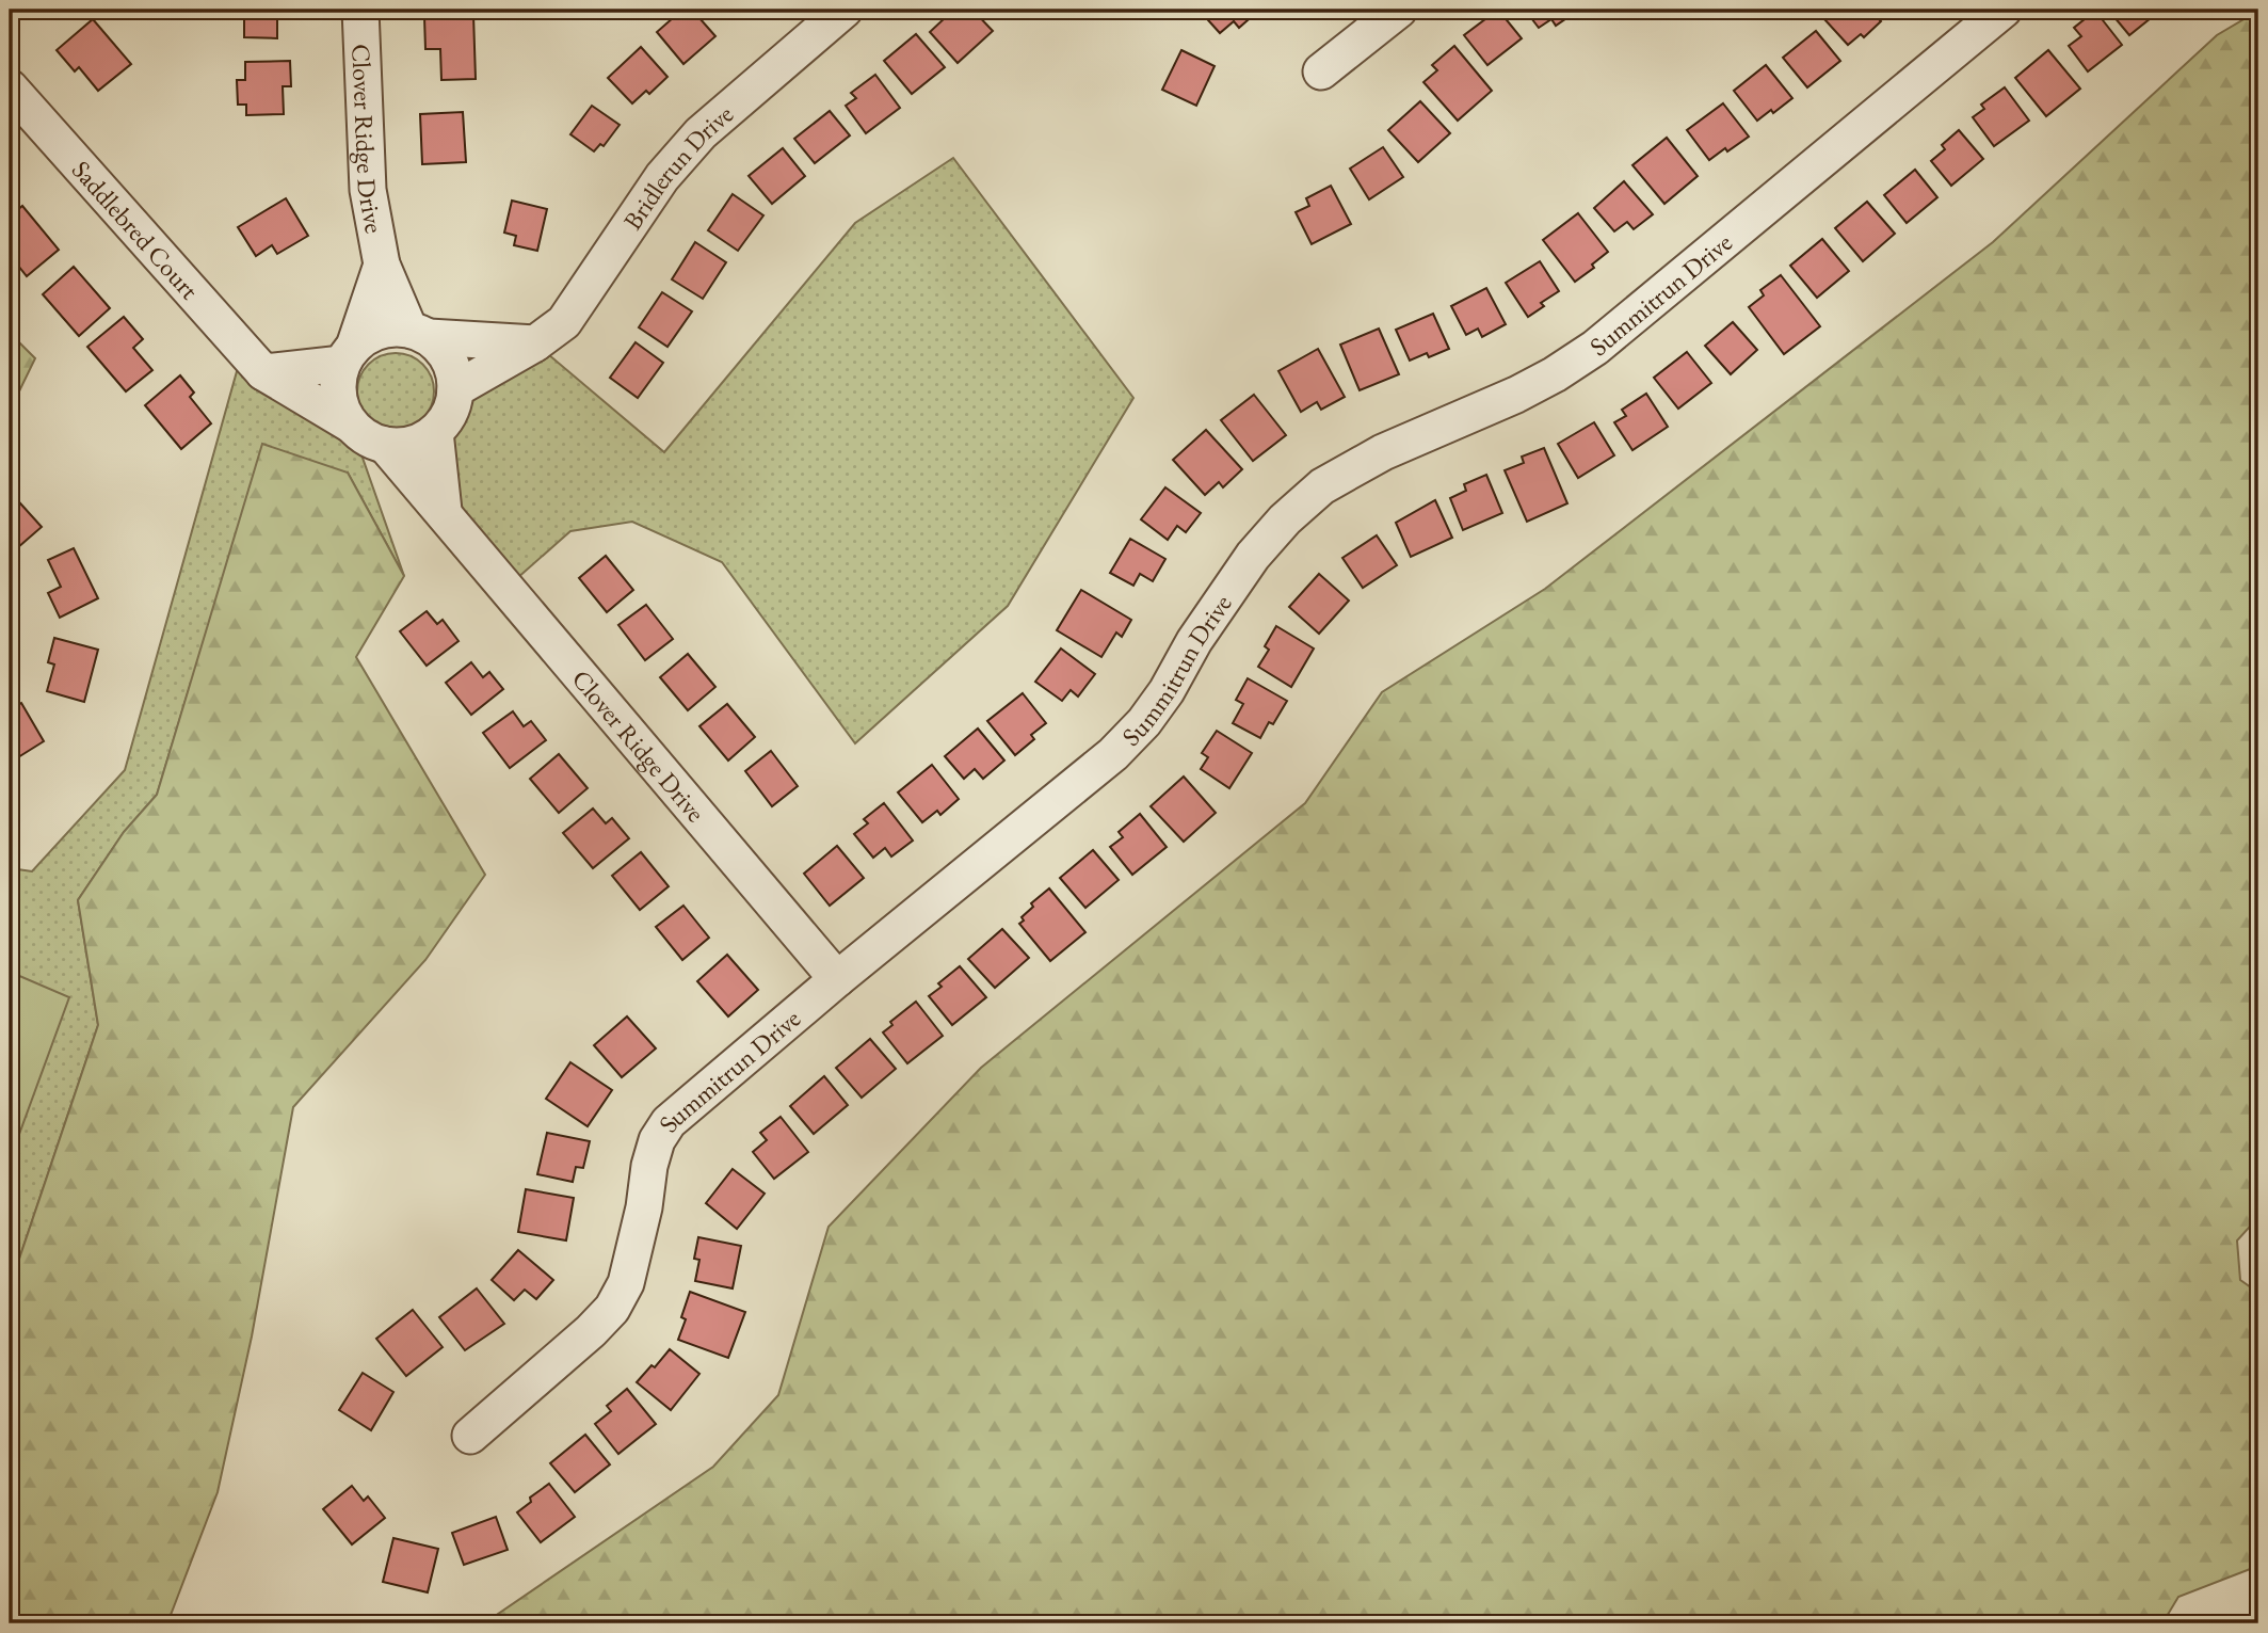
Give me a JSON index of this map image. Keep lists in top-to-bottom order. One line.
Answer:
{"streets":{"street":["Clover Ridge Drive","Bridlerun Drive","Saddlebred Court","Summitrun Drive"]},"crossings":[["Clover Ridge Drive","Bridlerun Drive"],["Clover Ridge Drive","Saddlebred Court"],["Clover Ridge Drive","Summitrun Drive"],["Bridlerun Drive","Saddlebred Court"]]}
